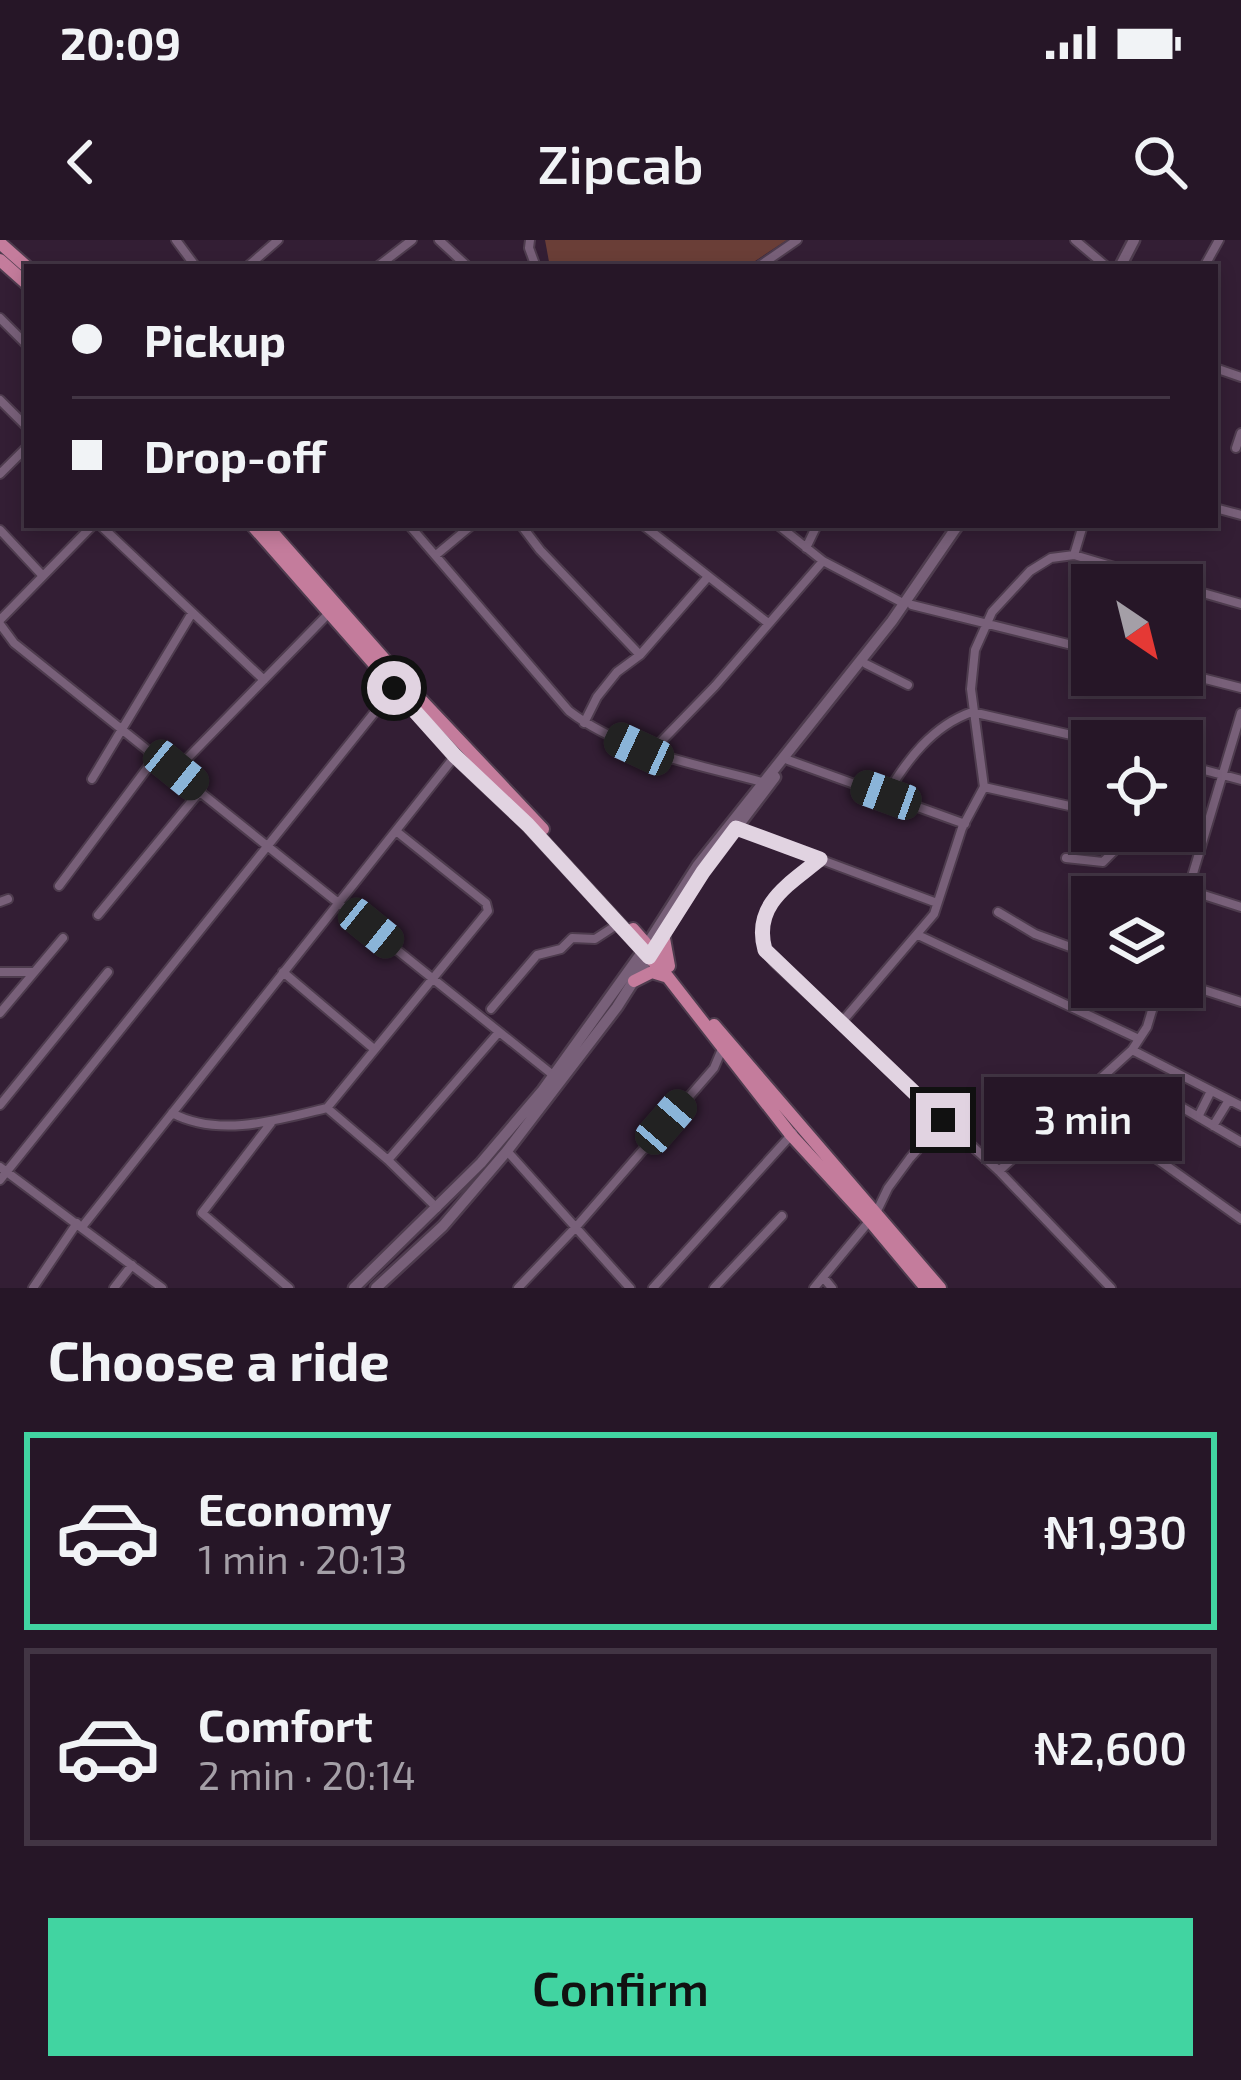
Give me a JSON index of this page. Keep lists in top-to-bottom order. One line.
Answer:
{"north":"bottom right","page":{"status":"20:09","header":"Zipcab","banner":["Pickup","Drop-off"],"bubble":"3 min","heading":"Choose a ride","list":[{"name":"Economy","note":"1 min · 20:13","value":"₦1,930"},{"name":"Comfort","note":"2 min · 20:14","value":"₦2,600"}],"buttons":"Confirm"}}
